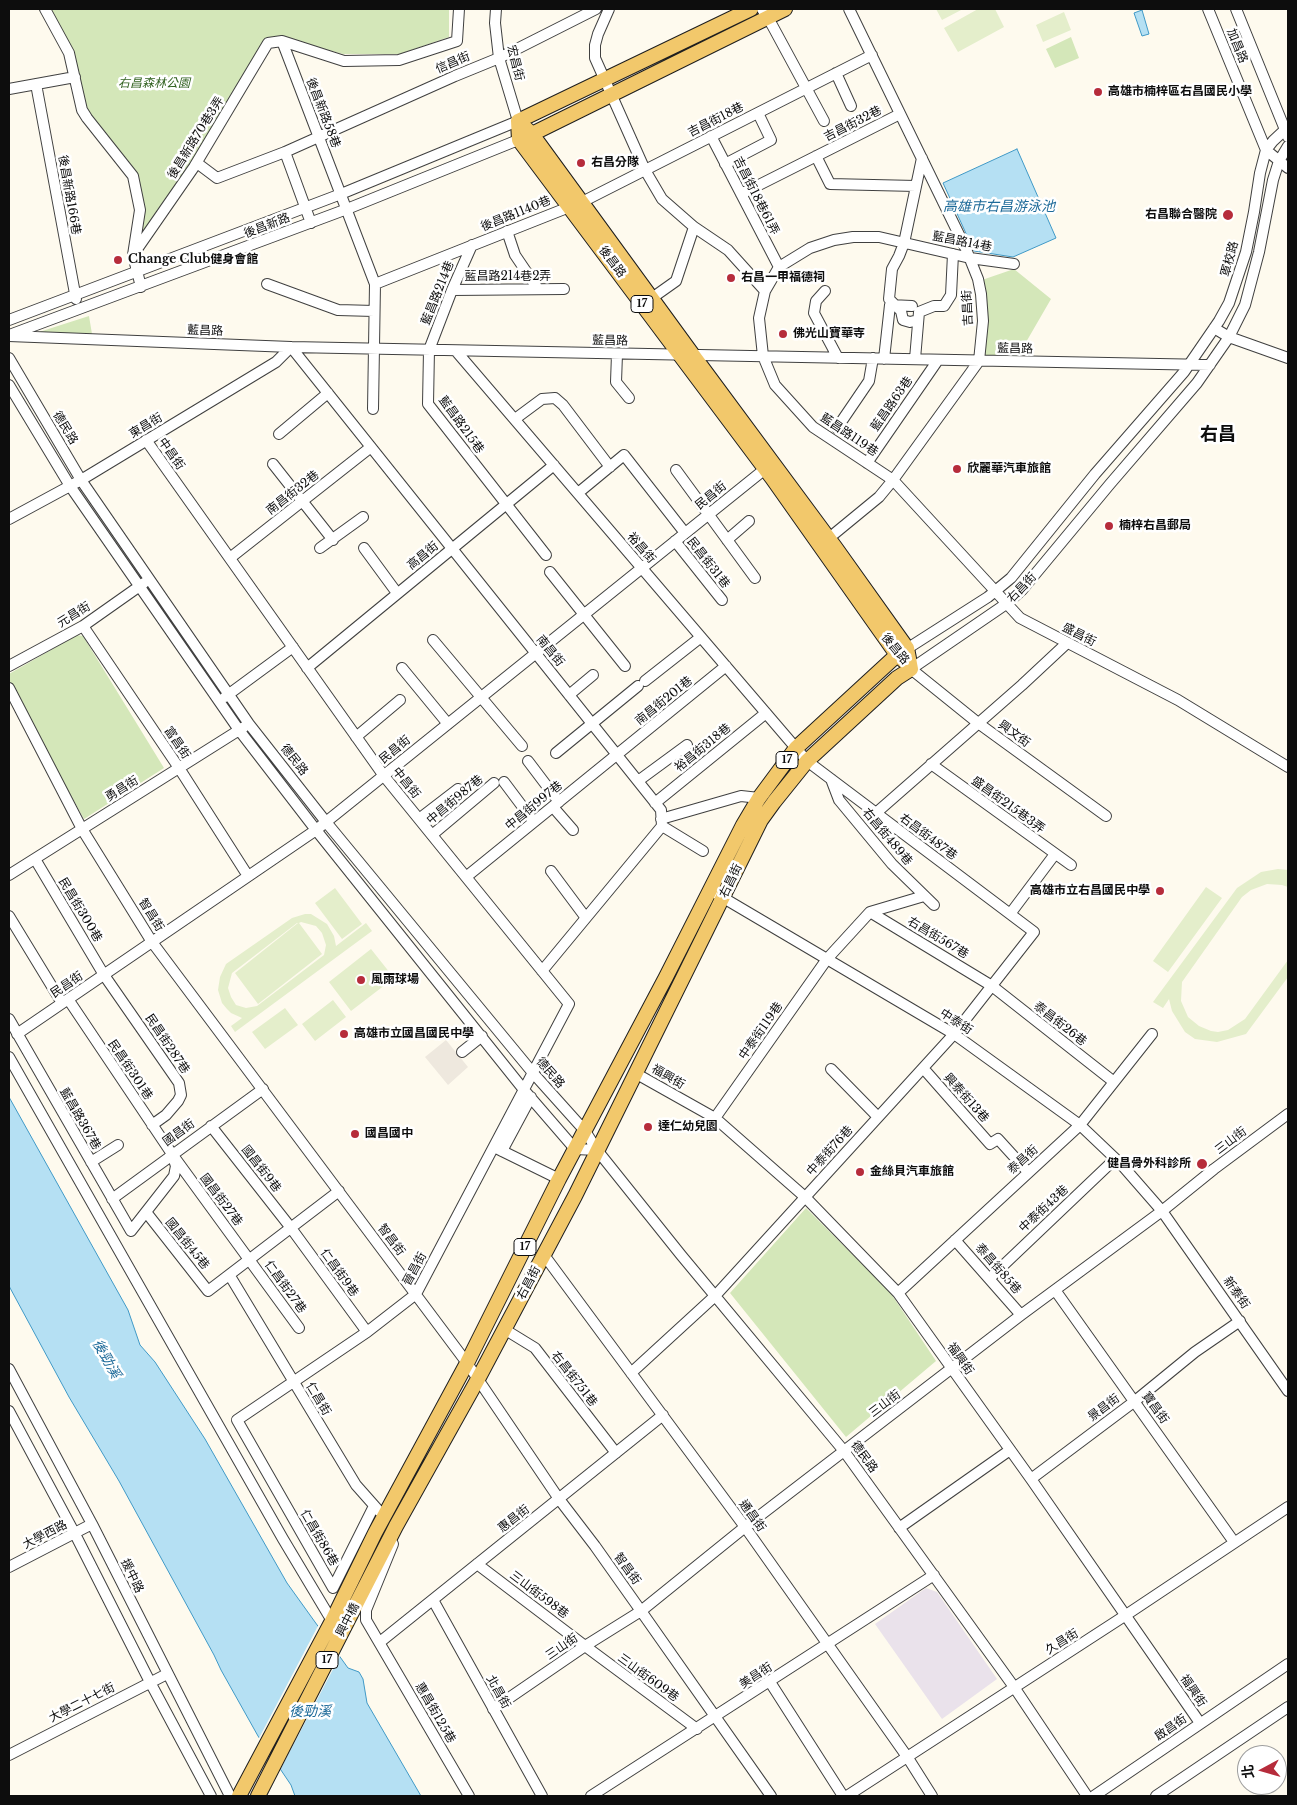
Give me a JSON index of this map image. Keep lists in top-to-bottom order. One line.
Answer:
{"streets":{"main road":["後昌路","17","右昌街","興中橋"],"street":["加昌路","信昌街","宏昌街","後昌新路58巷","吉昌街18巷","吉昌街32巷","後昌新路70巷3弄","後昌新路166巷","吉昌街18巷61弄","後昌路1140巷","後昌新路","藍昌路14巷","軍校路","藍昌路214巷2弄","藍昌路214巷","吉昌街","藍昌路","藍昌路63巷","藍昌路215巷","東昌街","德民路","藍昌路119巷","中昌街","南昌街32巷","民昌街","裕昌街","高昌街","民昌街31巷","元昌街","盛昌街","南昌街","南昌街201巷","興文街","富昌街","裕昌街318巷","勇昌街","中昌街987巷","盛昌街215巷3弄","中昌街997巷","右昌街489巷","右昌街487巷","民昌街300巷","智昌街","右昌街567巷","中泰街","泰昌街26巷","中泰街119巷","民昌街287巷","民昌街301巷","福興街","興泰街13巷","藍昌路367巷","國昌街","三山街","中泰街76巷","泰昌街","國昌街9巷","國昌街27巷","中泰街43巷","國昌街45巷","晉昌街","泰昌街85巷","仁昌街9巷","仁昌街27巷","新泰街","右昌街751巷","仁昌街","景昌街","寶昌街","通昌街","惠昌街","大學西路","仁昌街86巷","援中路","三山街598巷","久昌街","美昌街","三山街609巷","北昌街","大學二十七街","惠昌街125巷","啟昌街"]},"crossings":[["加昌路","軍校路"],["信昌街","宏昌街"],["信昌街","後昌新路58巷"],["信昌街","後昌新路70巷3弄"],["宏昌街","後昌新路"],["宏昌街","後昌路"],["後昌新路58巷","後昌新路70巷3弄"],["後昌新路58巷","後昌路1140巷"],["後昌新路58巷","後昌新路"],["吉昌街18巷","吉昌街18巷61弄"],["吉昌街18巷","後昌路1140巷"],["吉昌街18巷","後昌路"],["吉昌街18巷","吉昌街"],["吉昌街32巷","吉昌街18巷61弄"],["吉昌街32巷","吉昌街"],["後昌新路166巷","後昌新路"],["吉昌街18巷61弄","藍昌路14巷"],["後昌路1140巷","後昌路"],["後昌路1140巷","藍昌路214巷"],["後昌新路","後昌路"],["後昌新路","藍昌路"],["藍昌路14巷","吉昌街"],["藍昌路14巷","藍昌路119巷"],["軍校路","藍昌路"],["軍校路","右昌街"],["後昌路","吉昌街"],["後昌路","藍昌路"],["後昌路","民昌街"],["後昌路","右昌街"],["後昌路","興文街"],["藍昌路214巷2弄","藍昌路214巷"],["藍昌路214巷","藍昌路"],["藍昌路214巷","藍昌路215巷"],["吉昌街","藍昌路"],["吉昌街","藍昌路119巷"],["吉昌街","盛昌街"],["藍昌路","藍昌路63巷"],["藍昌路","藍昌路215巷"],["藍昌路","東昌街"],["藍昌路","藍昌路119巷"],["藍昌路","裕昌街"],["藍昌路","右昌街"],["藍昌路","南昌街"],["藍昌路63巷","藍昌路119巷"],["藍昌路215巷","高昌街"],["東昌街","德民路"],["東昌街","中昌街"],["東昌街","南昌街"],["德民路","中昌街"],["德民路","民昌街"],["德民路","右昌街"],["德民路","元昌街"],["德民路","勇昌街"],["德民路","三山街"],["德民路","中泰街76巷"],["德民路","晉昌街"],["德民路","久昌街"],["德民路","美昌街"],["藍昌路119巷","盛昌街"],["中昌街","南昌街32巷"],["中昌街","民昌街"],["中昌街","高昌街"],["中昌街","中昌街987巷"],["中昌街","中昌街997巷"],["中昌街","晉昌街"],["南昌街32巷","南昌街"],["民昌街","裕昌街"],["民昌街","民昌街31巷"],["民昌街","南昌街"],["民昌街","富昌街"],["民昌街","民昌街300巷"],["民昌街","智昌街"],["民昌街","民昌街287巷"],["民昌街","民昌街301巷"],["民昌街","藍昌路367巷"],["裕昌街","高昌街"],["裕昌街","右昌街"],["裕昌街","南昌街201巷"],["裕昌街","裕昌街318巷"],["裕昌街","右昌街487巷"],["高昌街","南昌街"],["右昌街","盛昌街"],["右昌街","興文街"],["右昌街","右昌街487巷"],["右昌街","智昌街"],["右昌街","中泰街"],["右昌街","福興街"],["右昌街","右昌街751巷"],["右昌街","仁昌街"],["右昌街","通昌街"],["右昌街","興中橋"],["右昌街","惠昌街125巷"],["元昌街","富昌街"],["南昌街","南昌街201巷"],["南昌街","裕昌街318巷"],["南昌街","中昌街997巷"],["南昌街201巷","中昌街997巷"],["富昌街","勇昌街"],["勇昌街","民昌街300巷"],["勇昌街","智昌街"],["中昌街987巷","中昌街997巷"],["右昌街489巷","右昌街487巷"],["右昌街487巷","中泰街76巷"],["民昌街300巷","民昌街287巷"],["智昌街","國昌街"],["智昌街","三山街"],["智昌街","晉昌街"],["智昌街","惠昌街"],["智昌街","美昌街"],["右昌街567巷","泰昌街26巷"],["右昌街567巷","中泰街119巷"],["右昌街567巷","中泰街76巷"],["中泰街","中泰街119巷"],["中泰街","三山街"],["中泰街","中泰街76巷"],["中泰街","泰昌街"],["中泰街","中泰街43巷"],["中泰街","新泰街"],["泰昌街26巷","中泰街76巷"],["泰昌街26巷","泰昌街"],["中泰街119巷","福興街"],["民昌街287巷","民昌街301巷"],["民昌街301巷","國昌街"],["民昌街301巷","國昌街27巷"],["福興街","三山街"],["福興街","中泰街76巷"],["福興街","泰昌街"],["福興街","景昌街"],["福興街","久昌街"],["福興街","啟昌街"],["興泰街13巷","中泰街76巷"],["興泰街13巷","泰昌街"],["藍昌路367巷","國昌街"],["藍昌路367巷","國昌街45巷"],["國昌街","國昌街9巷"],["國昌街","國昌街27巷"],["三山街","泰昌街85巷"],["三山街","新泰街"],["三山街","寶昌街"],["三山街","通昌街"],["三山街","三山街598巷"],["三山街","三山街609巷"],["三山街","北昌街"],["中泰街76巷","通昌街"],["泰昌街","泰昌街85巷"],["國昌街9巷","仁昌街9巷"],["國昌街27巷","仁昌街27巷"],["中泰街43巷","泰昌街85巷"],["國昌街45巷","仁昌街"],["晉昌街","仁昌街9巷"],["晉昌街","仁昌街"],["晉昌街","仁昌街86巷"],["新泰街","景昌街"],["右昌街751巷","惠昌街"],["仁昌街","仁昌街86巷"],["仁昌街","惠昌街125巷"],["景昌街","寶昌街"],["寶昌街","久昌街"],["通昌街","惠昌街"],["通昌街","久昌街"],["通昌街","美昌街"],["惠昌街","三山街598巷"],["惠昌街","北昌街"],["惠昌街","惠昌街125巷"],["大學西路","援中路"],["援中路","大學二十七街"],["三山街598巷","三山街609巷"],["美昌街","三山街609巷"]],"districts":["右昌"],"water":["高雄市右昌游泳池","後勁溪"],"parks":["右昌森林公園"],"places":["高雄市楠梓區右昌國民小學","右昌分隊","右昌聯合醫院","Change Club健身會館","右昌一甲福德祠","佛光山寶華寺","欣麗華汽車旅館","楠梓右昌郵局","高雄市立右昌國民中學","風雨球場","高雄市立國昌國民中學","達仁幼兒園","國昌國中","健昌骨外科診所","金絲貝汽車旅館"],"north":"left"}
